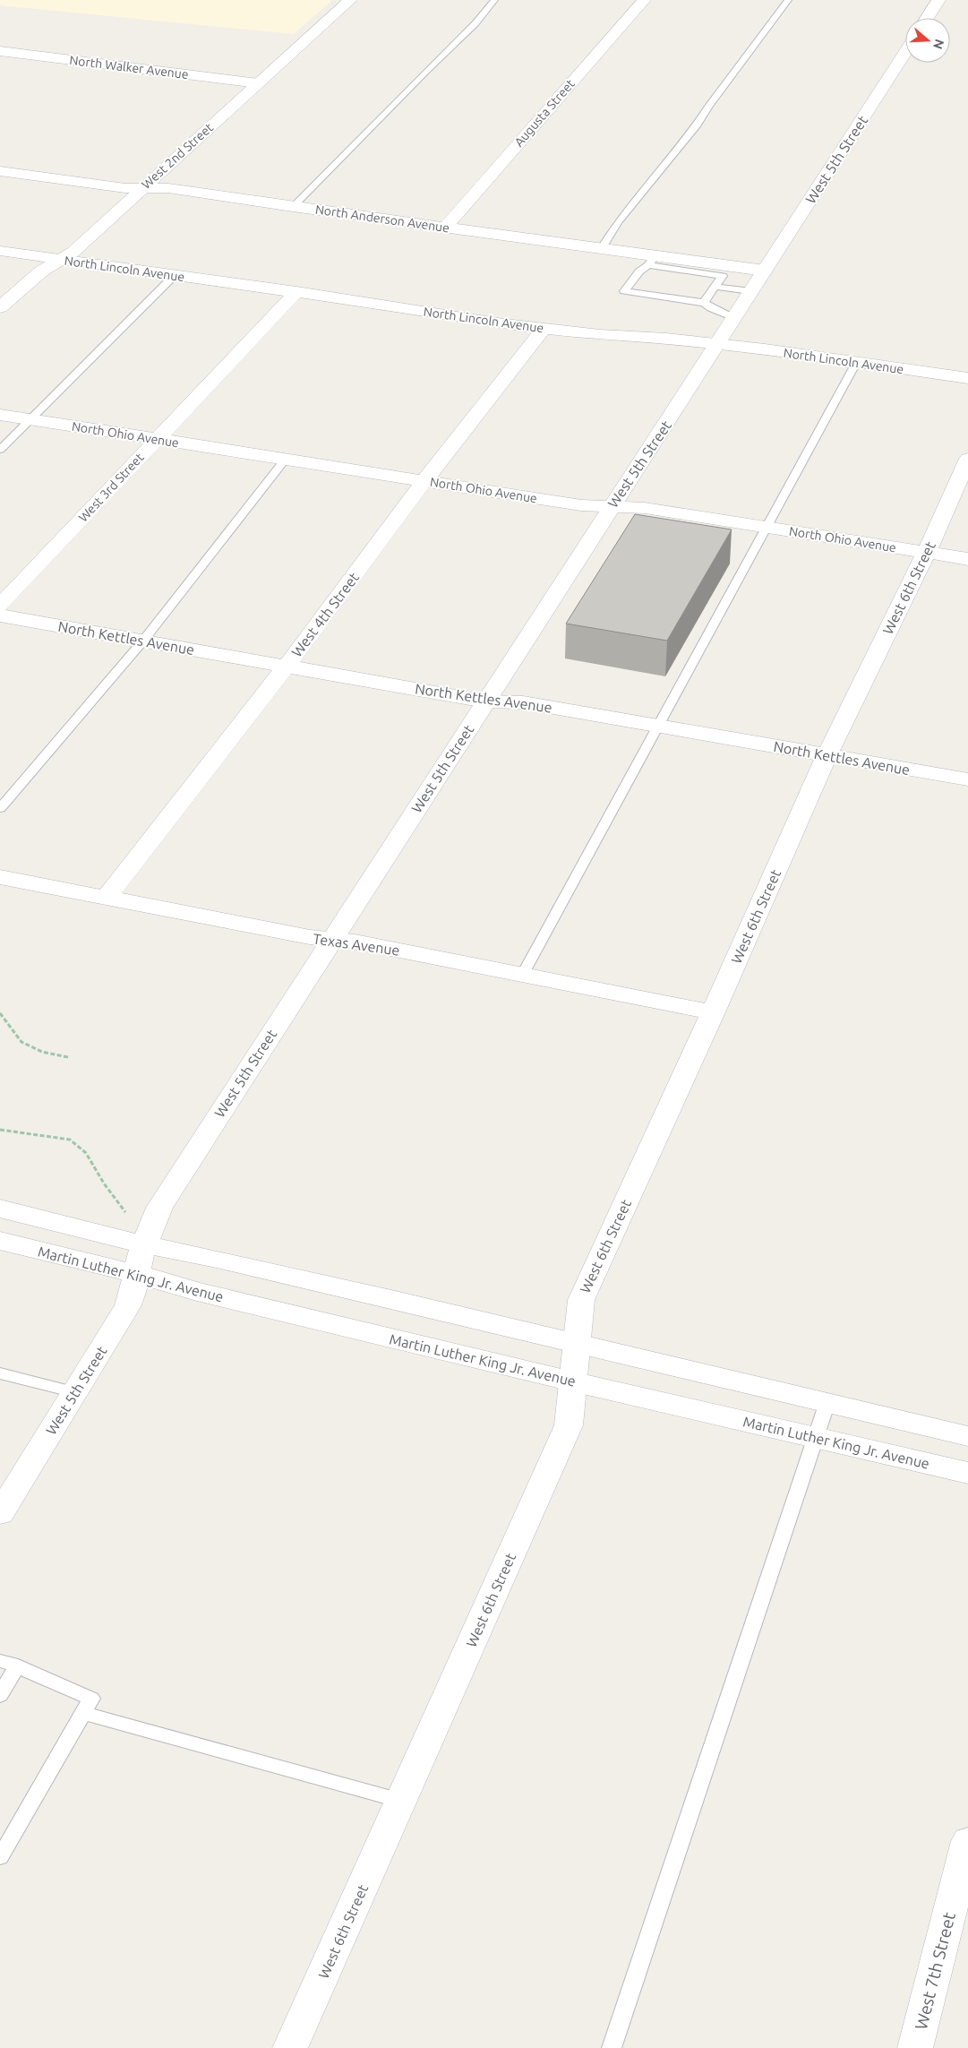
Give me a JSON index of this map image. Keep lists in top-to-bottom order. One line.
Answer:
{"streets":{"street":["North Walker Avenue","Augusta Street","West 2nd Street","West 5th Street","North Anderson Avenue","North Lincoln Avenue","North Ohio Avenue","West 3rd Street","West 6th Street","West 4th Street","North Kettles Avenue","Texas Avenue","Martin Luther King Jr. Avenue","West 7th Street"]},"crossings":[["North Walker Avenue","West 2nd Street"],["Augusta Street","North Anderson Avenue"],["West 2nd Street","North Anderson Avenue"],["West 2nd Street","North Lincoln Avenue"],["West 5th Street","North Anderson Avenue"],["West 5th Street","North Lincoln Avenue"],["West 5th Street","North Ohio Avenue"],["West 5th Street","North Kettles Avenue"],["West 5th Street","Texas Avenue"],["West 5th Street","Martin Luther King Jr. Avenue"],["North Lincoln Avenue","West 3rd Street"],["North Lincoln Avenue","West 4th Street"],["North Ohio Avenue","West 3rd Street"],["North Ohio Avenue","West 6th Street"],["North Ohio Avenue","West 4th Street"],["West 6th Street","North Kettles Avenue"],["West 6th Street","Texas Avenue"],["West 6th Street","Martin Luther King Jr. Avenue"],["West 4th Street","North Kettles Avenue"],["West 4th Street","Texas Avenue"]],"north":"right"}
